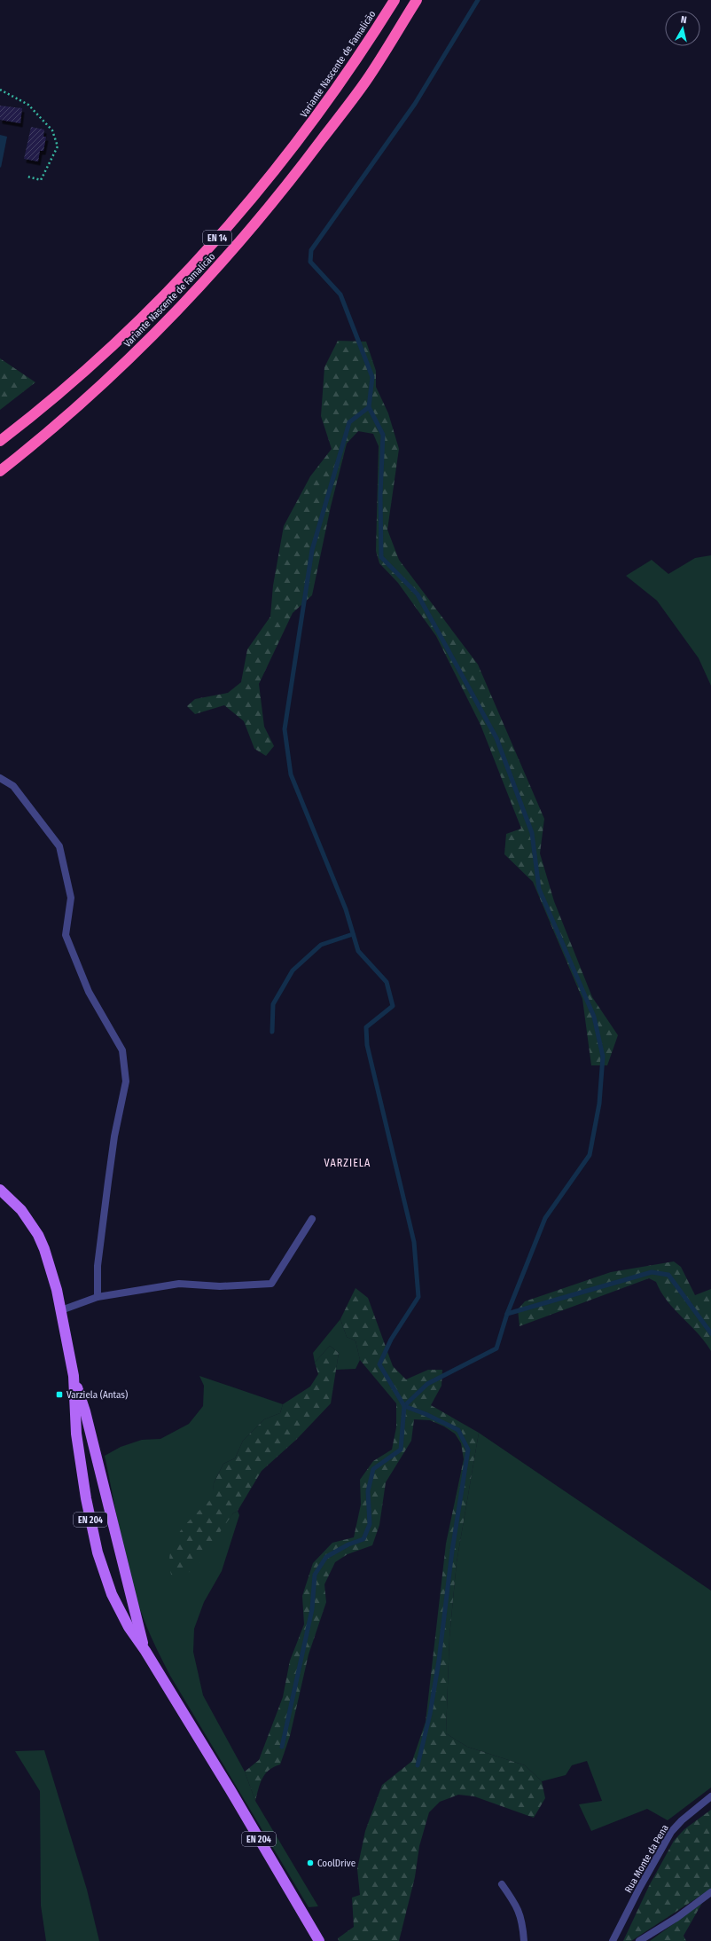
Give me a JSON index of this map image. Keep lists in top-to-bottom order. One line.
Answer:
{"streets":{"highway":["Variante Nascente de Famalicão","EN 14"],"main road":["EN 204"],"street":["Rua Monte da Pena"]},"districts":["VARZIELA"],"places":{"transit":["Varziela (Antas)"],"other":["CoolDrive"]},"north":"top"}
